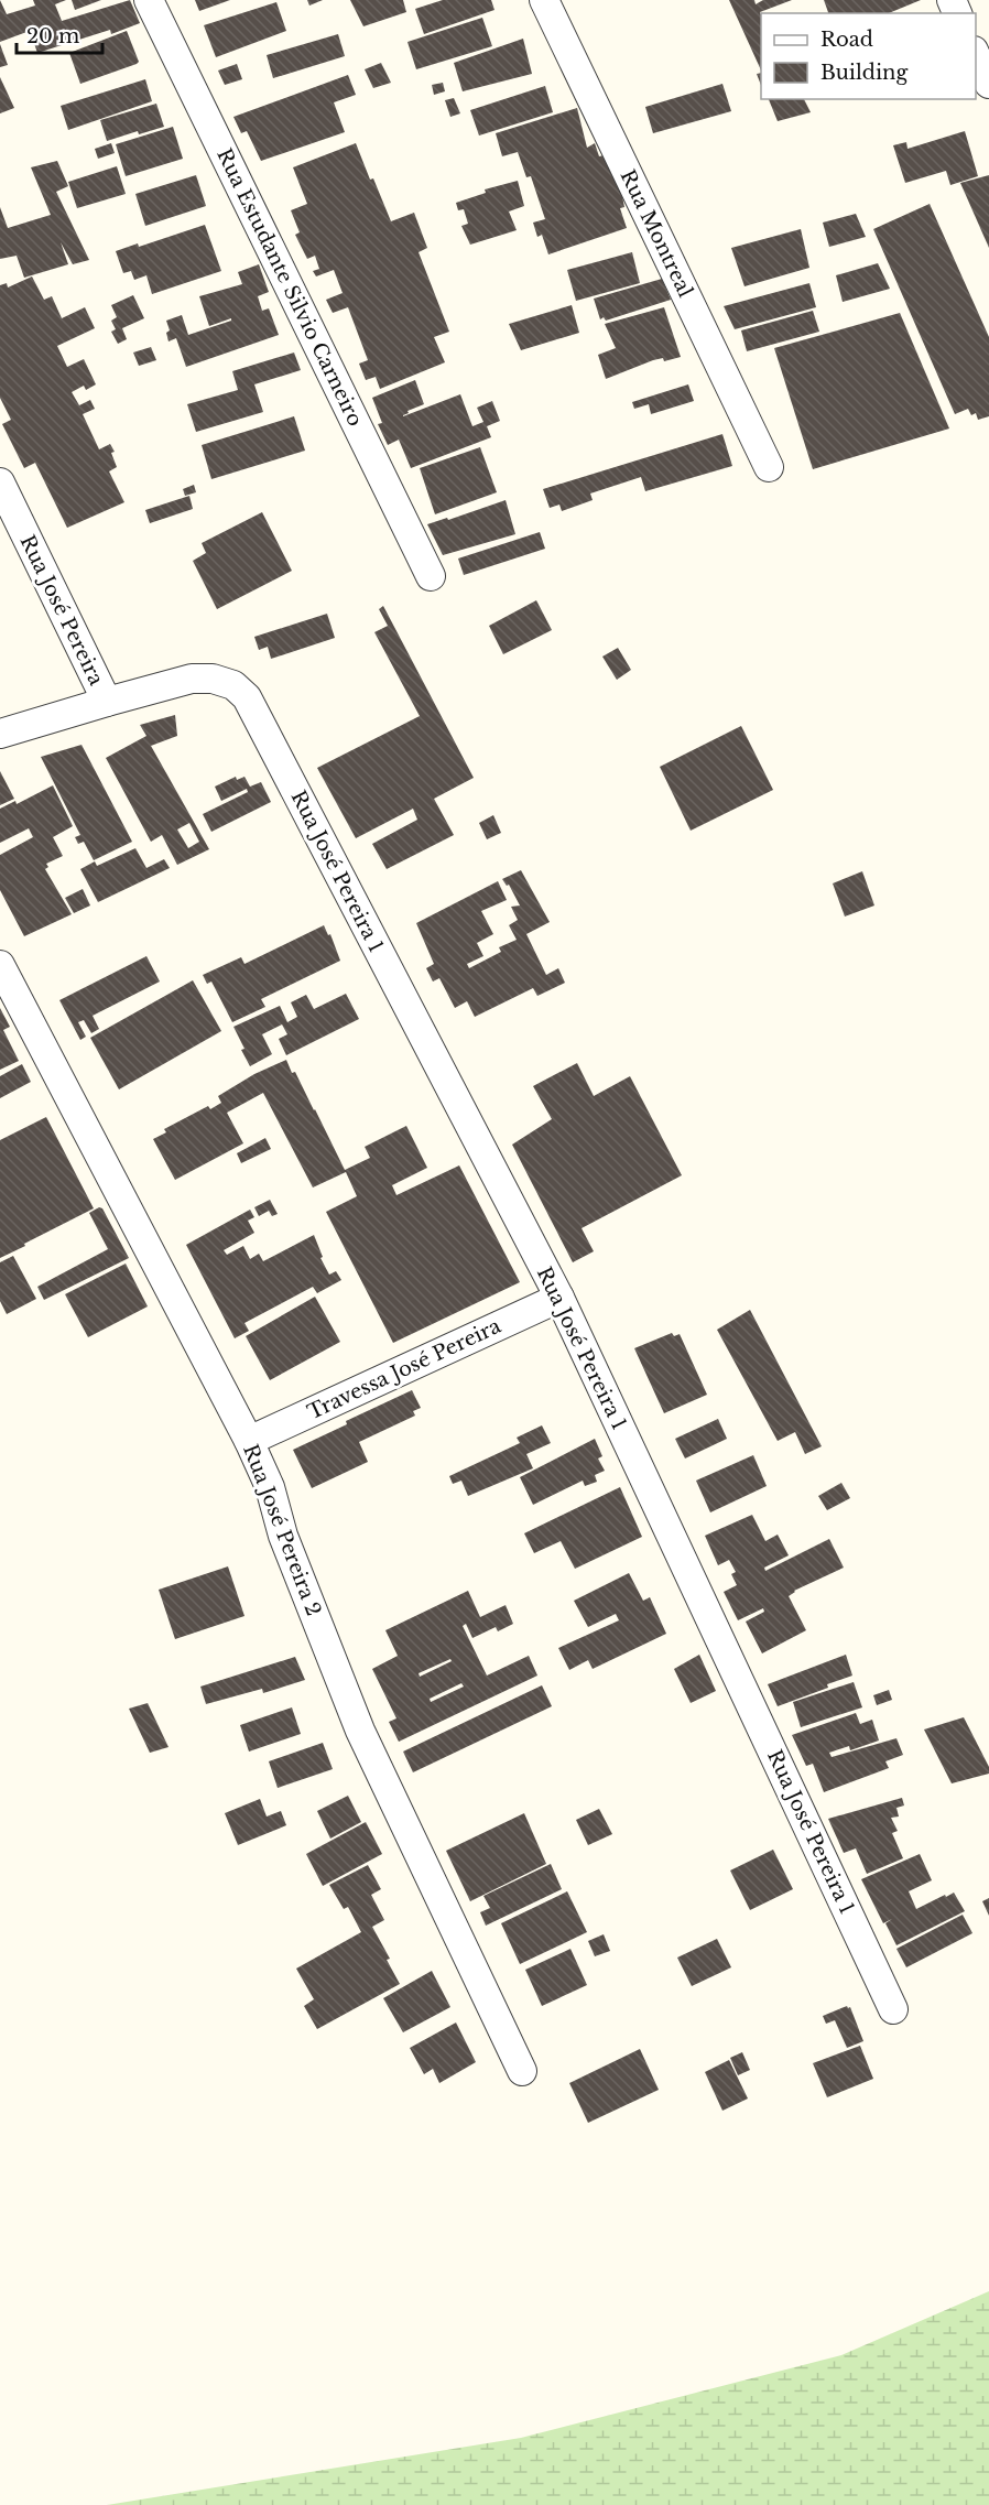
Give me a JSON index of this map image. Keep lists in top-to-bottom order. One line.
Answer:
{"streets":{"street":["Rua Montreal","Rua Estudante Silvio Carneiro","Rua José Pereira","Rua José Pereira 1","Travessa José Pereira","Rua José Pereira 2"]},"crossings":[["Rua José Pereira","Rua José Pereira 1"],["Rua José Pereira 1","Travessa José Pereira"],["Travessa José Pereira","Rua José Pereira 2"]],"legend":["Road","Building"],"scale_bar":"20 m"}
